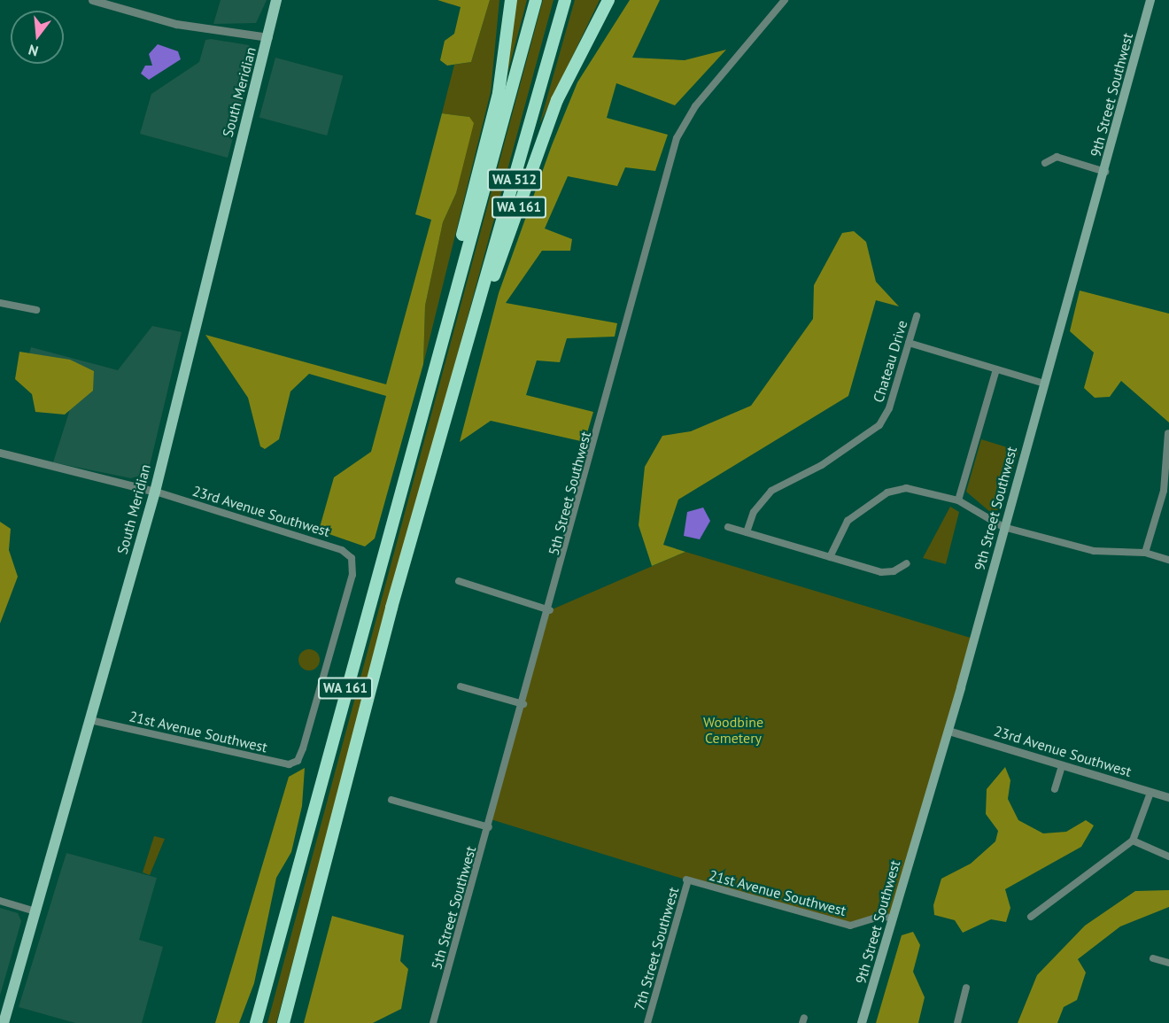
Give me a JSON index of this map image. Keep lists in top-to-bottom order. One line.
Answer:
{"streets":{"highway":["WA 512","WA 161"],"main road":["South Meridian","9th Street Southwest"],"street":["Chateau Drive","5th Street Southwest","23rd Avenue Southwest","21st Avenue Southwest","7th Street Southwest"]},"crossings":[["South Meridian","23rd Avenue Southwest"],["South Meridian","21st Avenue Southwest"],["9th Street Southwest","23rd Avenue Southwest"],["9th Street Southwest","21st Avenue Southwest"],["WA 512","WA 161"],["23rd Avenue Southwest","21st Avenue Southwest"],["21st Avenue Southwest","7th Street Southwest"]],"parks":["Woodbine Cemetery"],"north":"bottom"}
